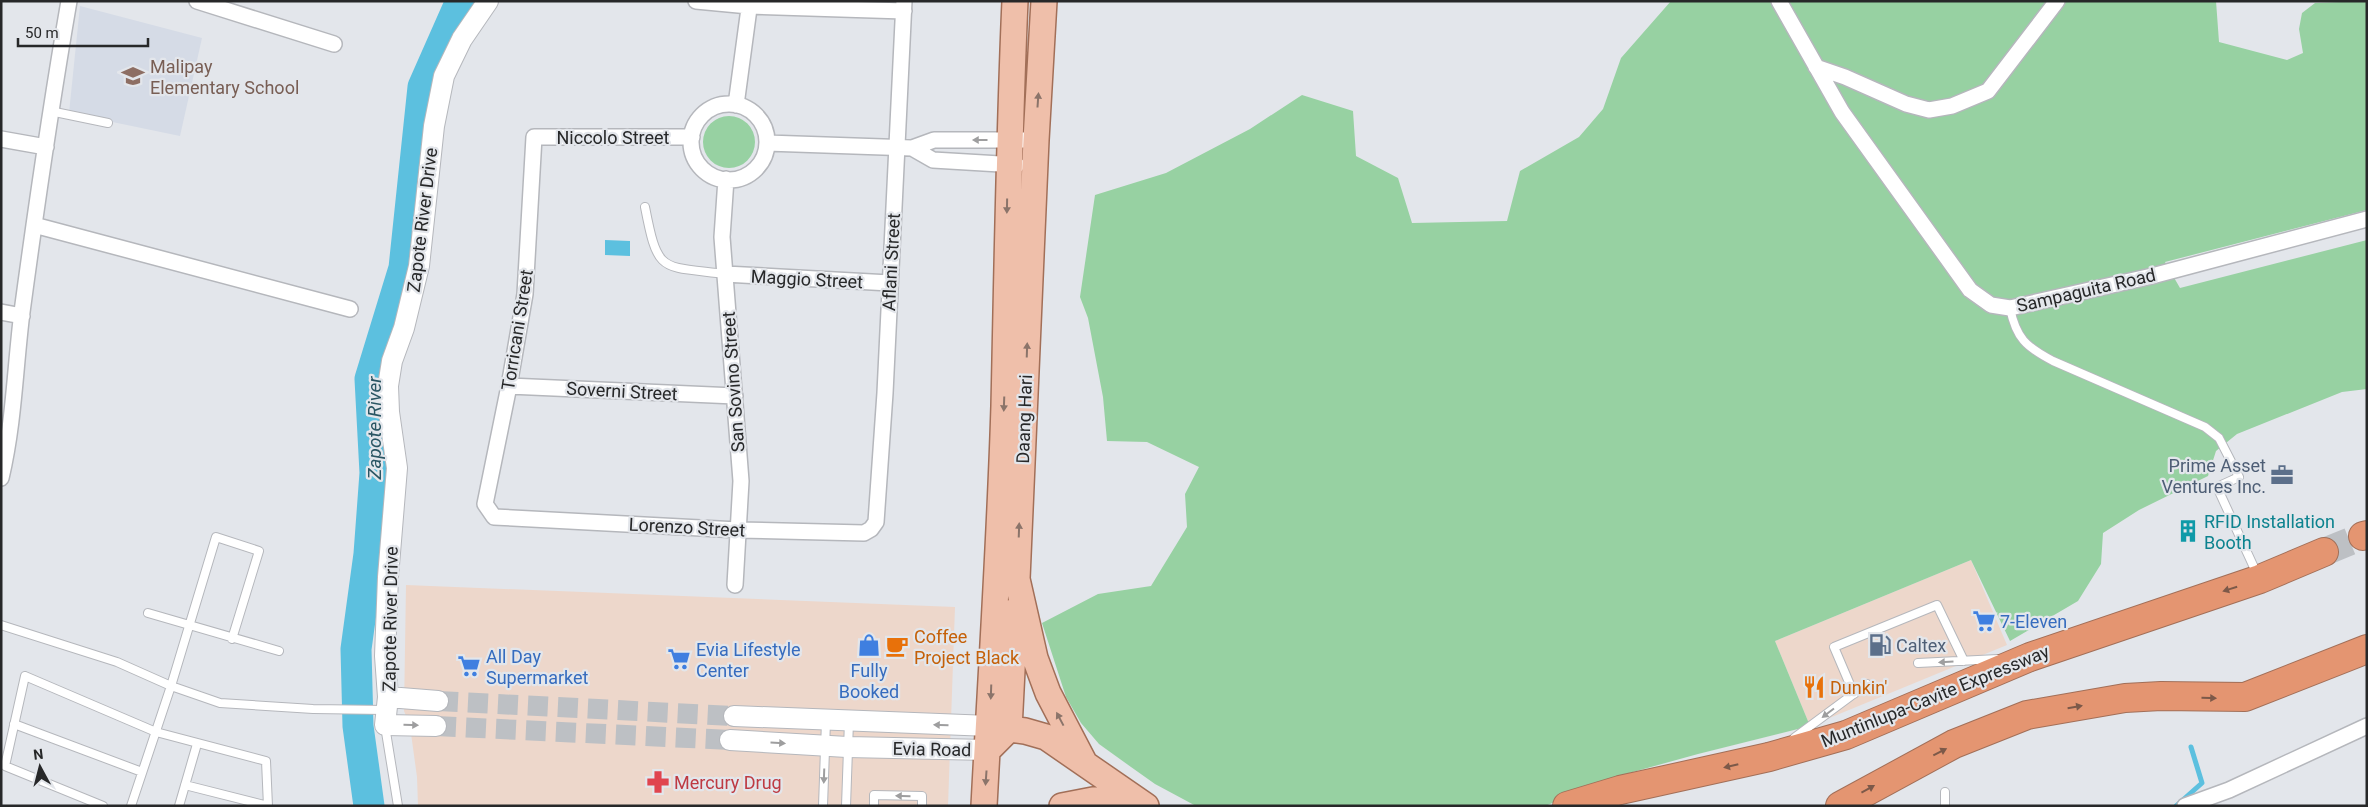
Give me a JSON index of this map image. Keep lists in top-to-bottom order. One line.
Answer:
{"streets":{"highway":["Muntinlupa-Cavite Expressway"],"main road":["Daang Hari","Evia Road"],"street":["Niccolo Street","Zapote River Drive","Aflani Street","Maggio Street","Sampaguita Road","Torricani Street","San Sovino Street","Soverni Street","Lorenzo Street"]},"crossings":[["Niccolo Street","Torricani Street"],["Niccolo Street","San Sovino Street"],["Aflani Street","Maggio Street"],["Aflani Street","Lorenzo Street"],["Maggio Street","San Sovino Street"],["Torricani Street","Soverni Street"],["Torricani Street","Lorenzo Street"],["San Sovino Street","Soverni Street"],["San Sovino Street","Lorenzo Street"],["Daang Hari","Evia Road"]],"water":["Zapote River"],"places":{"school or university":["Malipay Elementary School"],"office":["Prime Asset Ventures Inc."],"building":["RFID Installation Booth"],"supermarket":["7-Eleven","Evia Lifestyle Center","All Day Supermarket"],"shop":["Fully Booked"],"fuel station":["Caltex"],"cafe":["Coffee Project Black"],"restaurant":["Dunkin'"],"pharmacy":["Mercury Drug"]},"scale_bar":"50 m","north":"top"}
